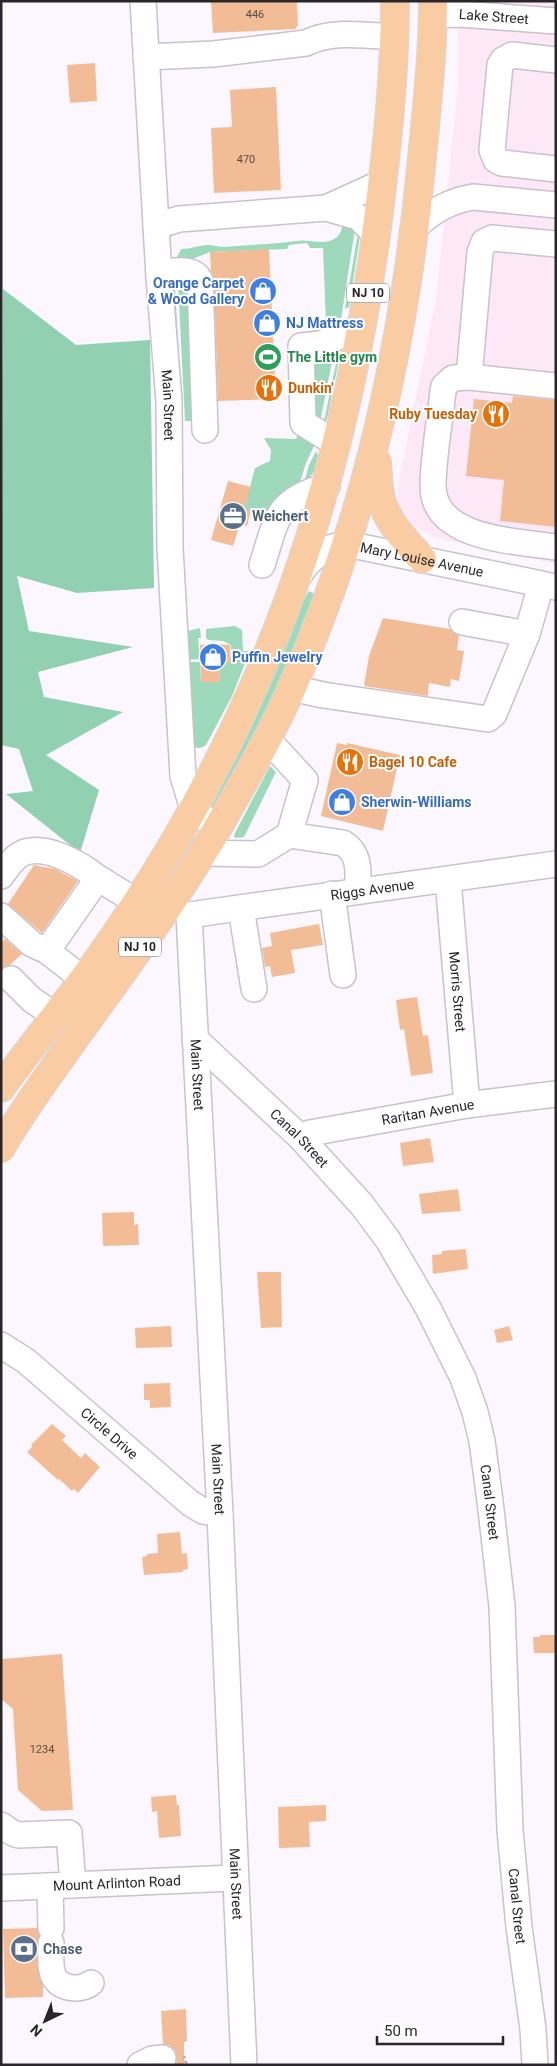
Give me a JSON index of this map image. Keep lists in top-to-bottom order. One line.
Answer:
{"streets":{"highway":["NJ 10"],"street":["Lake Street","Main Street","Mary Louise Avenue","Riggs Avenue","Morris Street","Raritan Avenue","Canal Street","Circle Drive","Mount Arlinton Road"]},"crossings":[["Lake Street","NJ 10"],["NJ 10","Main Street"],["NJ 10","Mary Louise Avenue"],["NJ 10","Riggs Avenue"],["Main Street","Riggs Avenue"],["Main Street","Canal Street"],["Main Street","Circle Drive"],["Main Street","Mount Arlinton Road"],["Riggs Avenue","Morris Street"],["Morris Street","Raritan Avenue"],["Raritan Avenue","Canal Street"]],"places":{"shop":["Orange Carpet & Wood Gallery","NJ Mattress","Puffin Jewelry","Sherwin-Williams"],"sports":["The Little gym"],"restaurant":["Dunkin'","Ruby Tuesday","Bagel 10 Cafe"],"office":["Weichert"],"bank":["Chase"]},"house_numbers":["446","470","1234"],"scale_bar":"50 m","north":"bottom left"}
